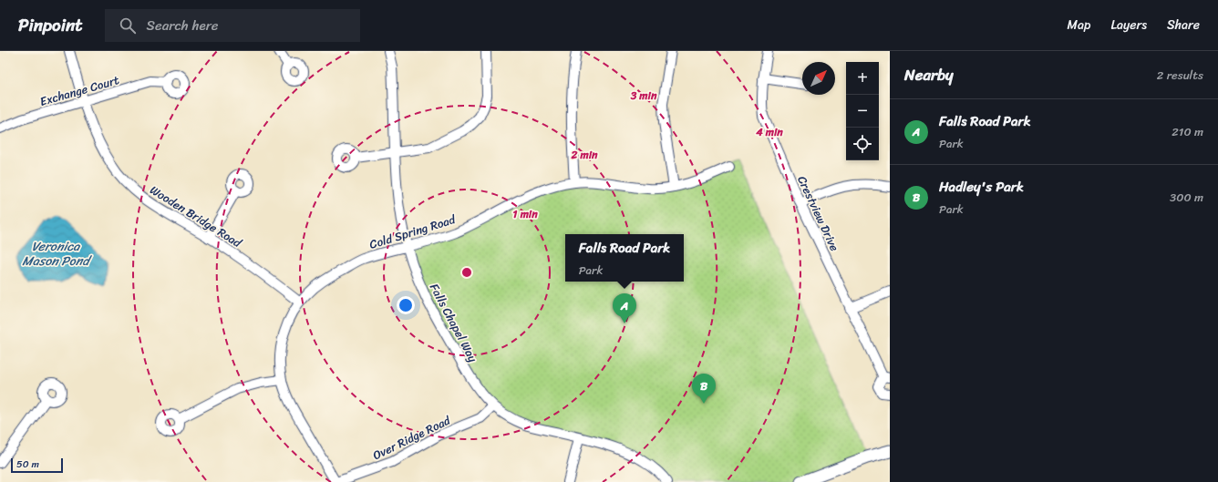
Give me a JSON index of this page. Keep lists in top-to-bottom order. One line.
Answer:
{"streets":{"street":["Exchange Court","Crestview Drive","Wooden Bridge Road","Cold Spring Road","Falls Chapel Way","Over Ridge Road"]},"crossings":[["Exchange Court","Wooden Bridge Road"],["Wooden Bridge Road","Cold Spring Road"],["Cold Spring Road","Falls Chapel Way"],["Cold Spring Road","Over Ridge Road"],["Falls Chapel Way","Over Ridge Road"]],"water":["Veronica Mason Pond"],"scale_bar":"50 m","north":"top right","page":{"header":"Pinpoint","search":"Search here","nav":["Map","Layers","Share"],"heading":["Nearby","2 results"],"map_buttons":["+","−"],"list":[{"mark":"A","name":"Falls Road Park","note":"Park","value":"210 m"},{"mark":"B","name":"Hadley's Park","note":"Park","value":"300 m"}],"popup":["Falls Road Park","Park"],"pins":["A","B"],"scale":"50 m"},"rings":["3 min","4 min","2 min","1 min"]}
